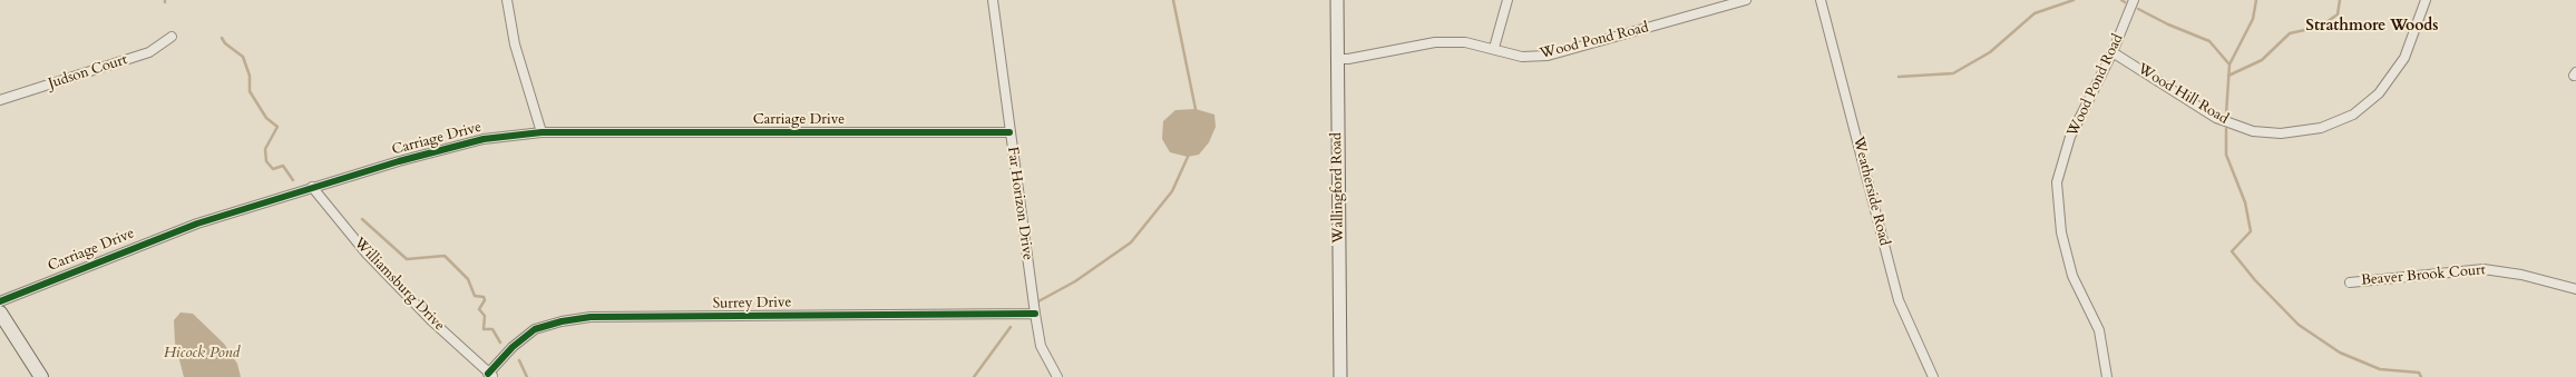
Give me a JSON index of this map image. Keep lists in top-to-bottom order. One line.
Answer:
{"streets":{"street":["Wood Pond Road","Judson Court","Wood Hill Road","Carriage Drive","Wallingford Road","Weatherside Road","Far Horizon Drive","Beaver Brook Court","Williamsburg Drive","Surrey Drive"]},"crossings":[["Wood Pond Road","Wood Hill Road"],["Wood Pond Road","Wallingford Road"],["Carriage Drive","Far Horizon Drive"],["Carriage Drive","Williamsburg Drive"],["Far Horizon Drive","Surrey Drive"],["Williamsburg Drive","Surrey Drive"]],"districts":["Strathmore Woods"],"water":["Hicock Pond"]}
